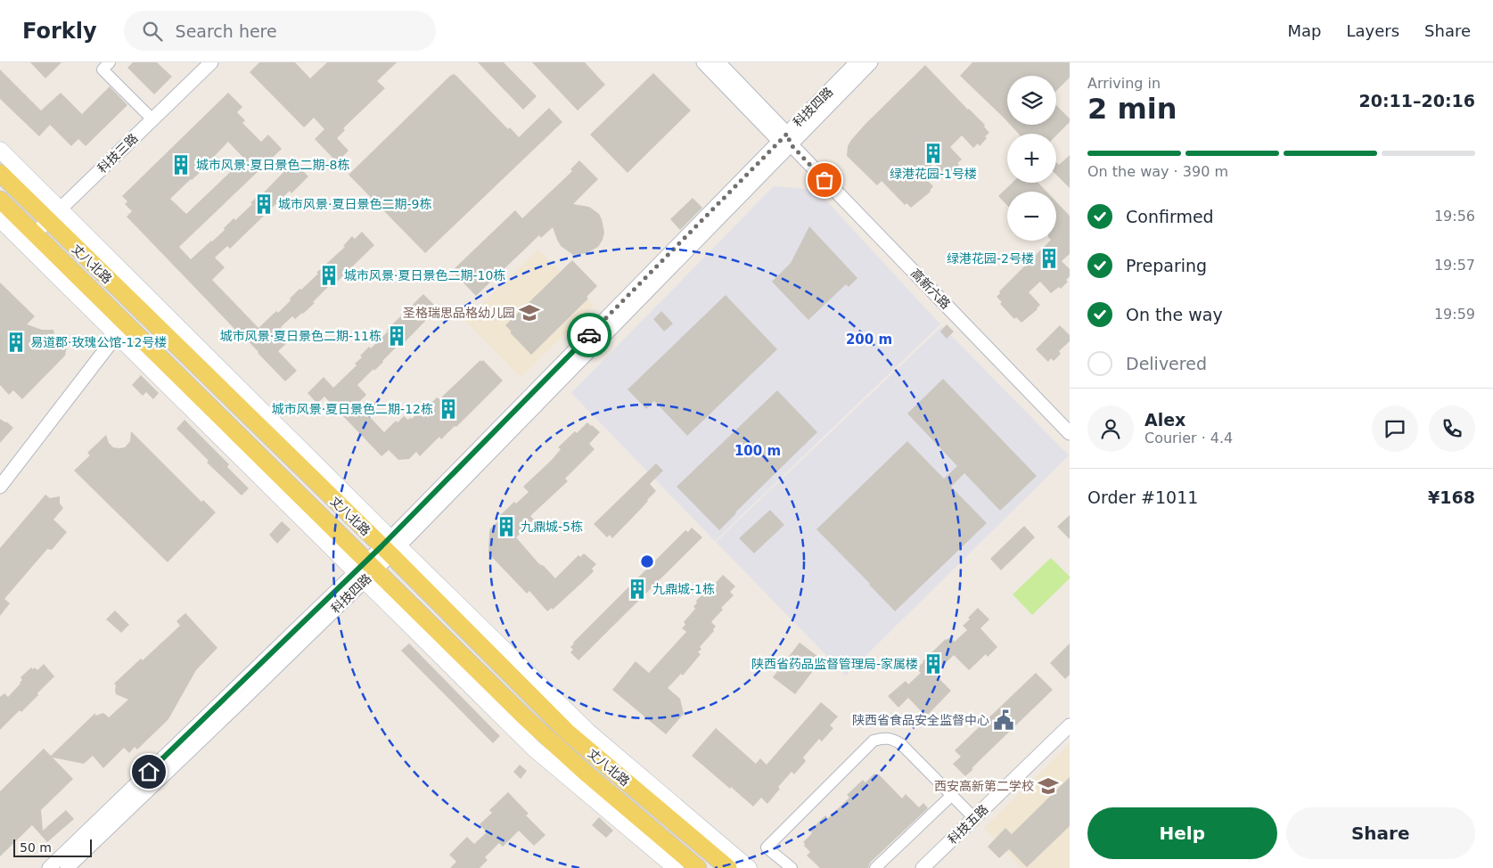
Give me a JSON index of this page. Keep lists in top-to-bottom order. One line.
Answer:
{"streets":{"main road":["丈八北路"],"street":["科技四路","科技三路","高新六路","科技五路"]},"crossings":[["科技四路","丈八北路"],["科技四路","高新六路"],["科技三路","丈八北路"]],"places":{"building":["绿港花园-1号楼","城市风景·夏日景色二期-8栋","城市风景·夏日景色二期-9栋","绿港花园-2号楼","城市风景·夏日景色二期-10栋","城市风景·夏日景色二期-11栋","易道郡·玫瑰公馆-12号楼","城市风景·夏日景色二期-12栋","九鼎城-5栋","九鼎城-1栋","陕西省药品监督管理局-家属楼"],"school or university":["圣格瑞思品格幼儿园","西安高新第二学校"],"public building":["陕西省食品安全监督中心"]},"scale_bar":"50 m","page":{"header":"Forkly","search":"Search here","nav":["Map","Layers","Share"],"heading":["2 min","Arriving in","20:11–20:16"],"panel":["Alex","Courier · 4.4","Order #1011","¥168"],"map_buttons":["+","−"],"bar":"On the way · 390 m","list":[["Confirmed","19:56"],["Preparing","19:57"],["On the way","19:59"],"Delivered"],"buttons":["Help","Share"],"scale":"50 m"},"rings":["200 m","100 m"]}
